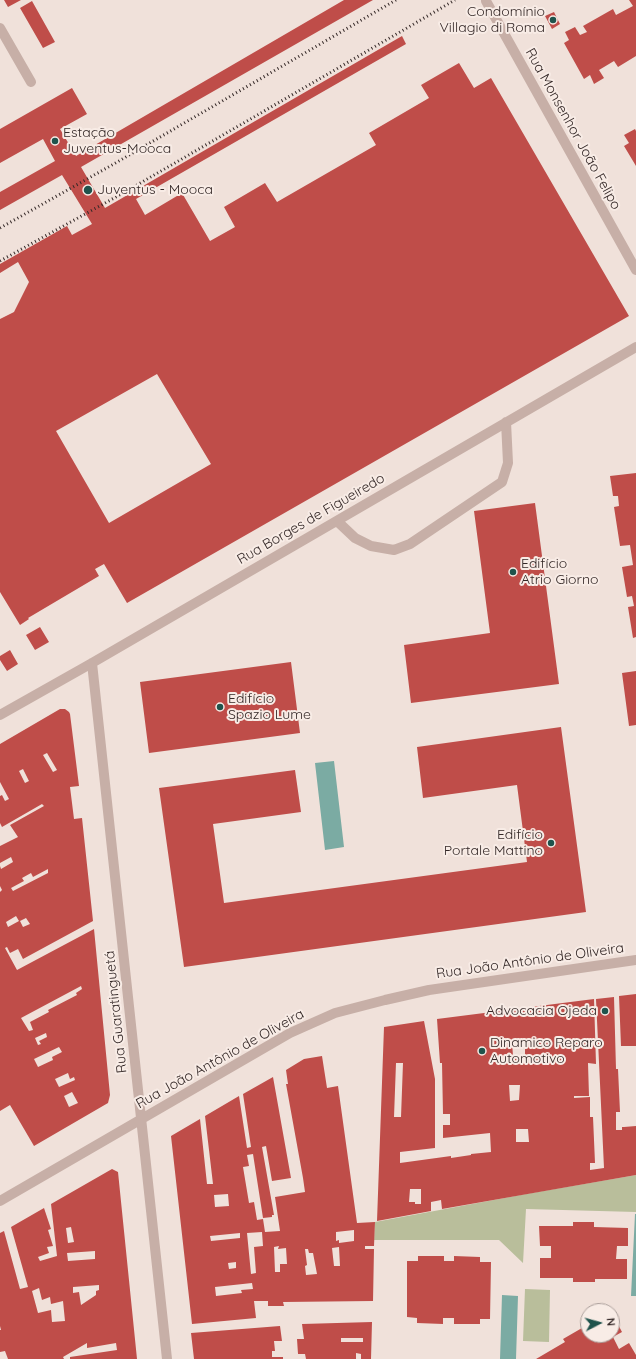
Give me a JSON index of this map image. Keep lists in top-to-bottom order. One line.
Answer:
{"streets":{"street":["Rua Monsenhor João Felipo","Rua Borges de Figueiredo","Rua João Antônio de Oliveira","Rua Guaratinguetá"]},"crossings":[["Rua Borges de Figueiredo","Rua Guaratinguetá"],["Rua João Antônio de Oliveira","Rua Guaratinguetá"]],"places":["Condomínio Villagio di Roma","Estação Juventus-Mooca","Juventus - Mooca","Edifício Atrio Giorno","Edifício Spazio Lume","Edifício Portale Mattino","Advocacia Ojeda","Dinamico Reparo Automotivo"],"north":"right"}
